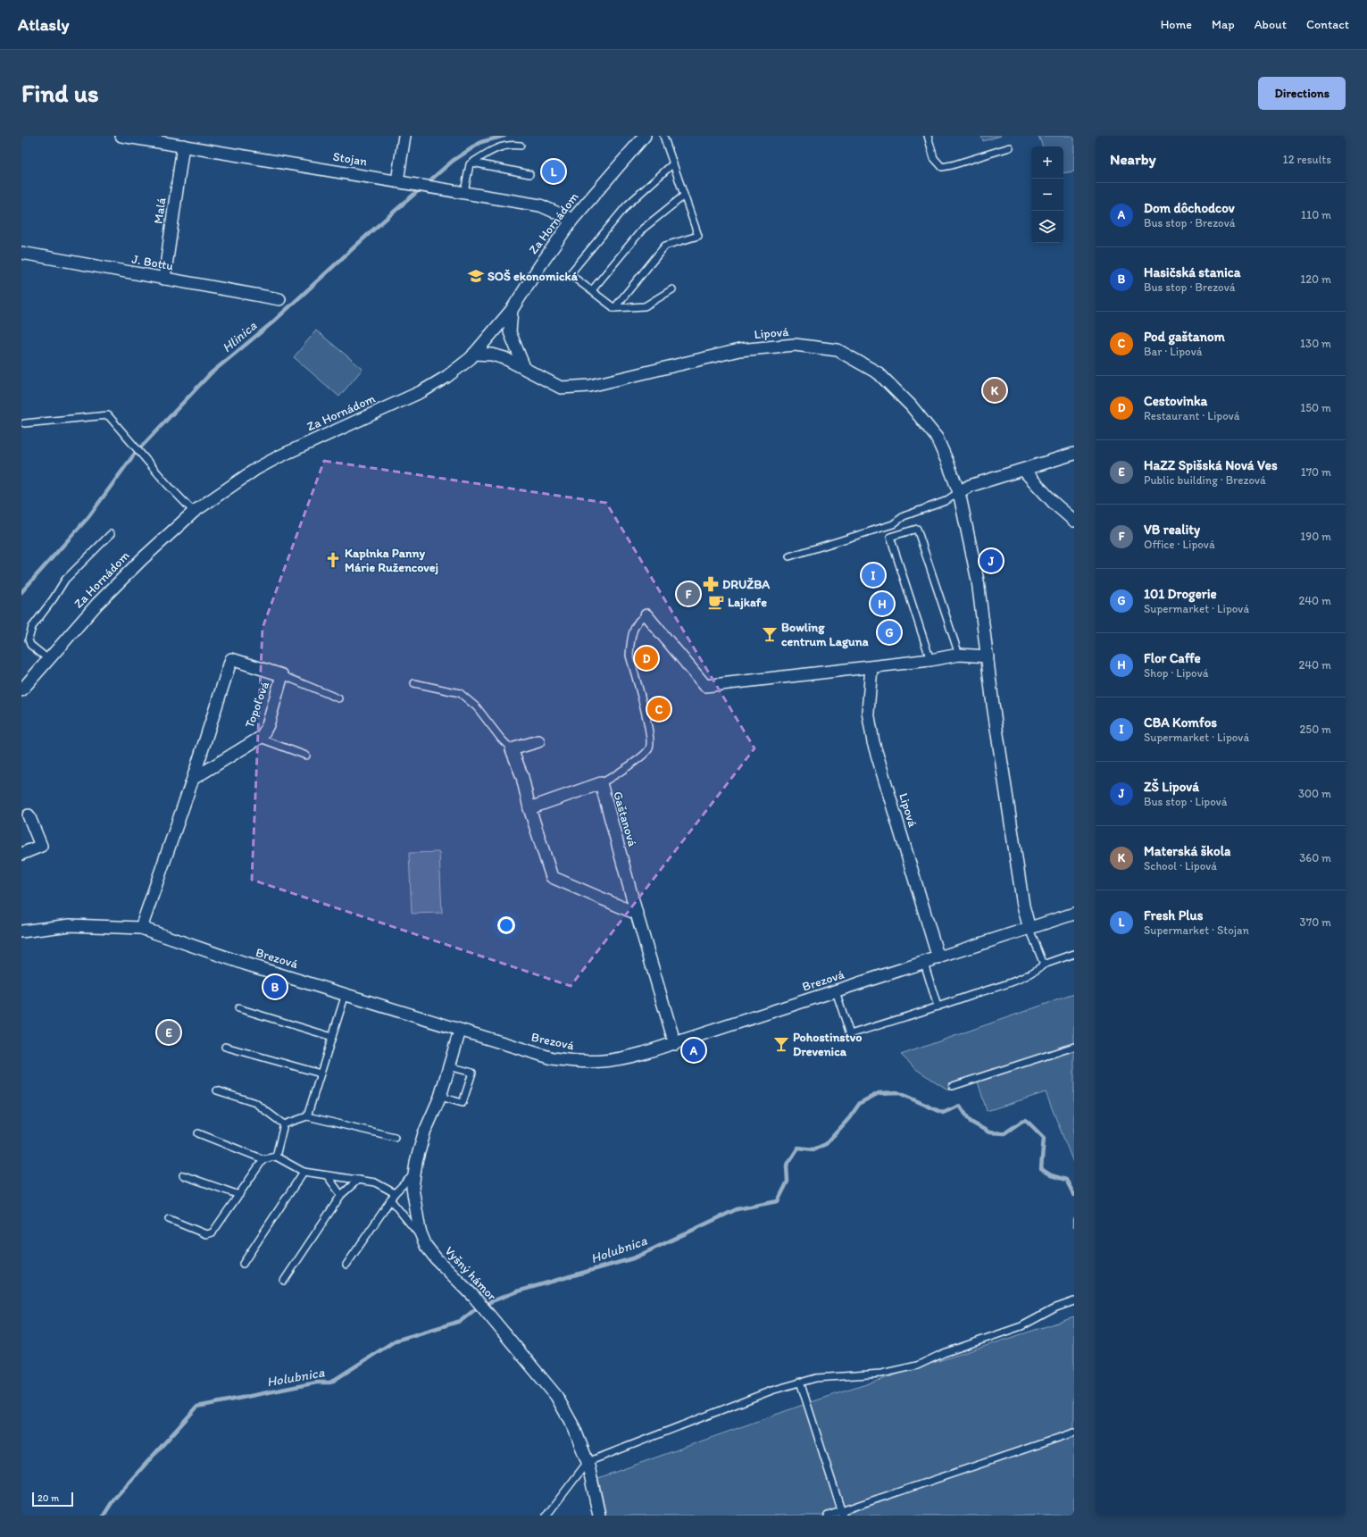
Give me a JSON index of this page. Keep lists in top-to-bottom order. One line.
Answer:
{"streets":{"street":["Stojan","Malá","Za Hornádom","J. Bottu","Lipová","Topoľová","Gaštanová","Brezová","Vyšný hámor"]},"crossings":[["Stojan","Malá"],["Stojan","Za Hornádom"],["Malá","J. Bottu"],["Za Hornádom","Lipová"],["Lipová","Brezová"],["Topoľová","Brezová"],["Gaštanová","Brezová"],["Brezová","Vyšný hámor"]],"water":["Hlinica","Holubnica"],"places":{"school or university":["SOŠ ekonomická"],"church":["Kaplnka Panny Márie Ružencovej"],"pharmacy":["DRUŽBA"],"cafe":["Lajkafe"],"bar":["Bowling centrum Laguna","Pohostinstvo Drevenica"]},"scale_bar":"20 m","page":{"header":"Atlasly","nav":["Home","Map","About","Contact"],"buttons":"Directions","title":"Find us","heading":["Nearby","12 results"],"map_buttons":["+","−"],"pins":["L","K","J","I","F","H","G","D","C","B","E","A"],"list":[{"mark":"A","name":"Dom dôchodcov","note":"Bus stop · Brezová","value":"110 m"},{"mark":"B","name":"Hasičská stanica","note":"Bus stop · Brezová","value":"120 m"},{"mark":"C","name":"Pod gaštanom","note":"Bar · Lipová","value":"130 m"},{"mark":"D","name":"Cestovinka","note":"Restaurant · Lipová","value":"150 m"},{"mark":"E","name":"HaZZ Spišská Nová Ves","note":"Public building · Brezová","value":"170 m"},{"mark":"F","name":"VB reality","note":"Office · Lipová","value":"190 m"},{"mark":"G","name":"101 Drogerie","note":"Supermarket · Lipová","value":"240 m"},{"mark":"H","name":"Flor Caffe","note":"Shop · Lipová","value":"240 m"},{"mark":"I","name":"CBA Komfos","note":"Supermarket · Lipová","value":"250 m"},{"mark":"J","name":"ZŠ Lipová","note":"Bus stop · Lipová","value":"300 m"},{"mark":"K","name":"Materská škola","note":"School · Lipová","value":"360 m"},{"mark":"L","name":"Fresh Plus","note":"Supermarket · Stojan","value":"370 m"}],"scale":"20 m"}}
